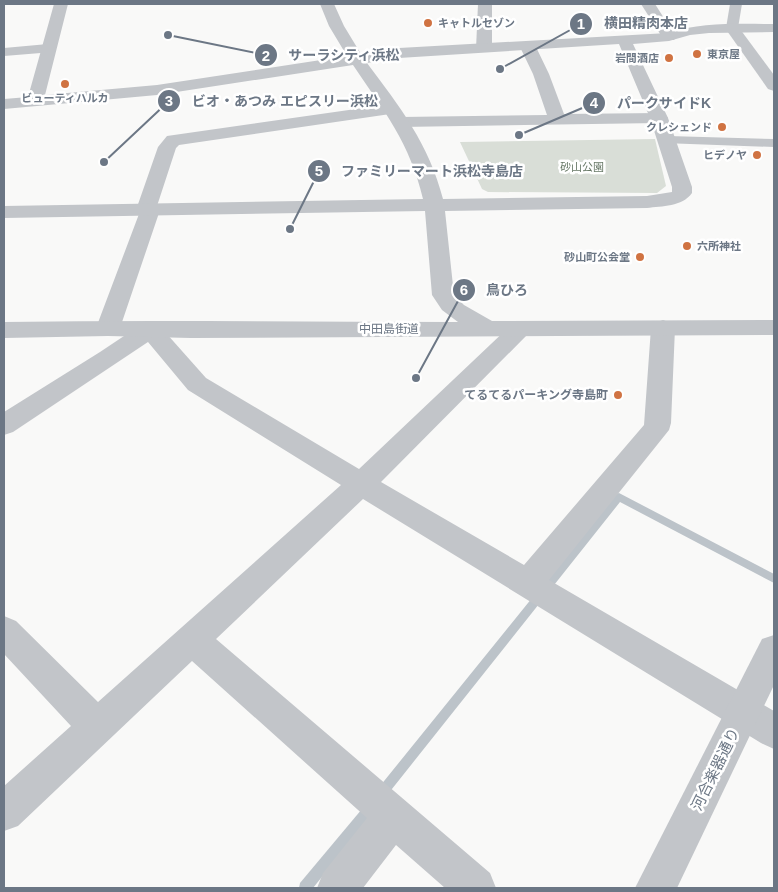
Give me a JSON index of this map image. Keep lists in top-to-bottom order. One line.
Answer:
{"streets":{"street":["中田島街道","河合楽器通り"]},"parks":["砂山公園"],"places":["キャトルセゾン","サーラシティ浜松","東京屋","岩間酒店","横田精肉本店","ビューティハルカ","クレシェンド","パークサイドK","ヒデノヤ","ビオ・あつみ エピスリー浜松","ファミリーマート浜松寺島店","六所神社","砂山町公会堂","鳥ひろ","てるてるパーキング寺島町"]}
